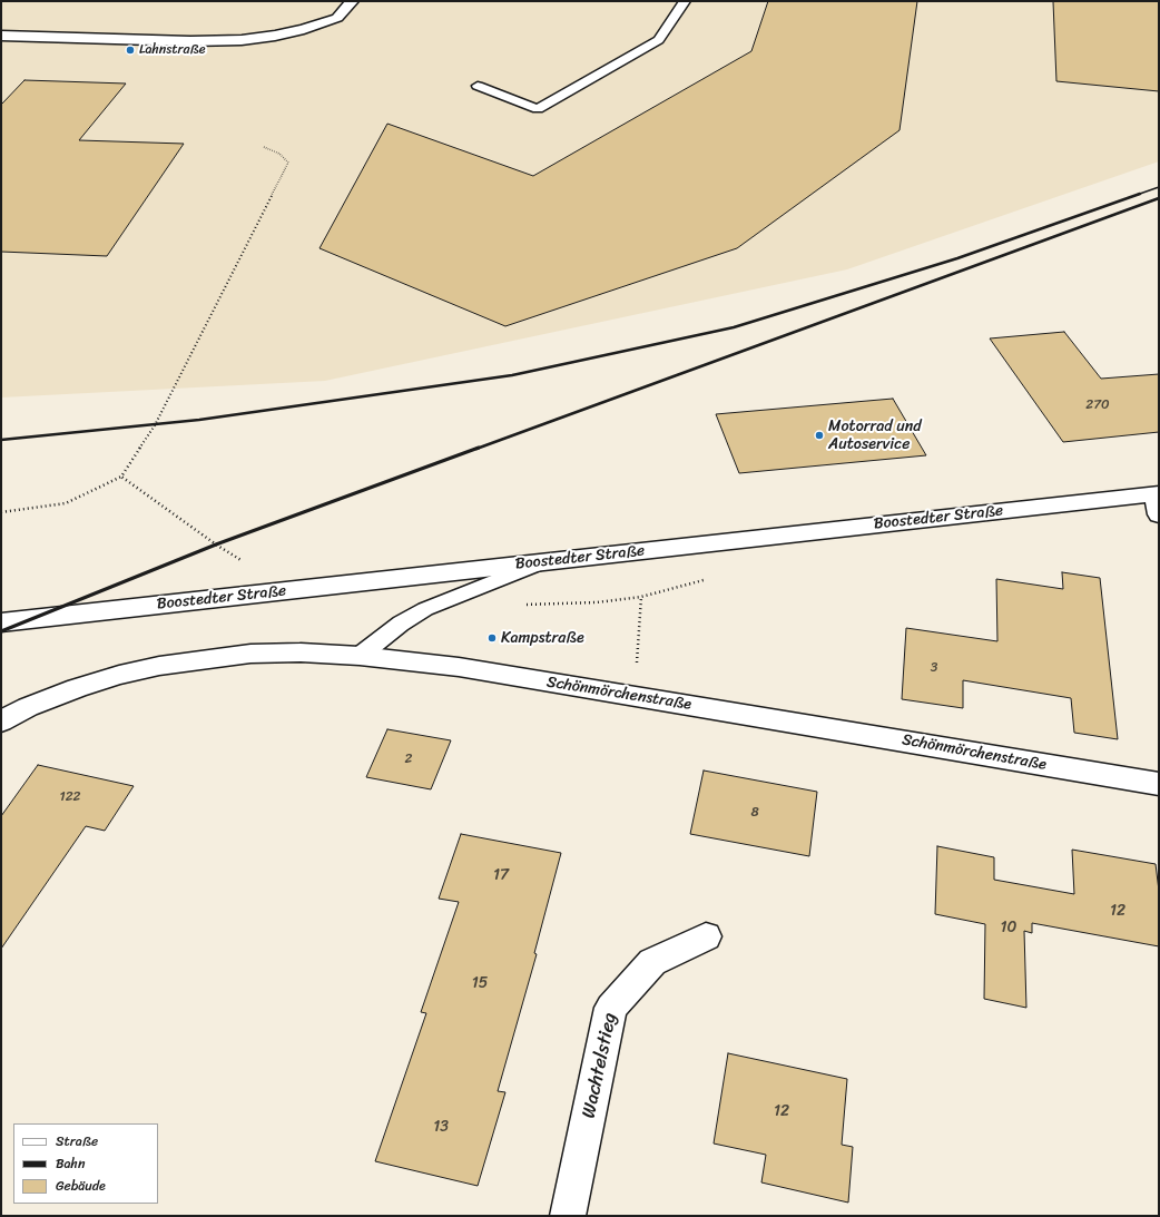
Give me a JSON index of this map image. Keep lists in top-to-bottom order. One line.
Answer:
{"streets":{"street":["Boostedter Straße","Schönmörchenstraße","Wachtelstieg"]},"places":["Lahnstraße","Motorrad und Autoservice","Kampstraße"],"house_numbers":["270","3","2","122","8","17","12","10","15","12","13"],"legend":["Straße","Bahn","Gebäude"]}
